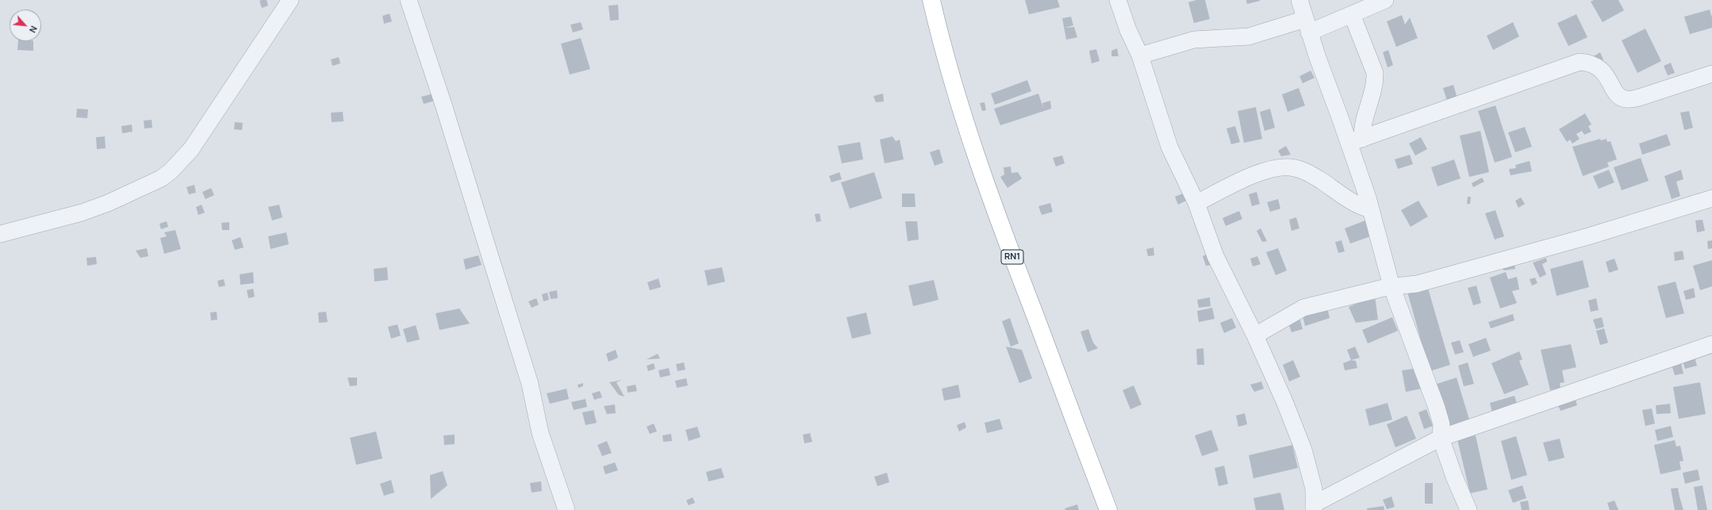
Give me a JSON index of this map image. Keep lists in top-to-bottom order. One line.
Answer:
{"streets":{"highway":["RN1"]},"north":"bottom right"}
